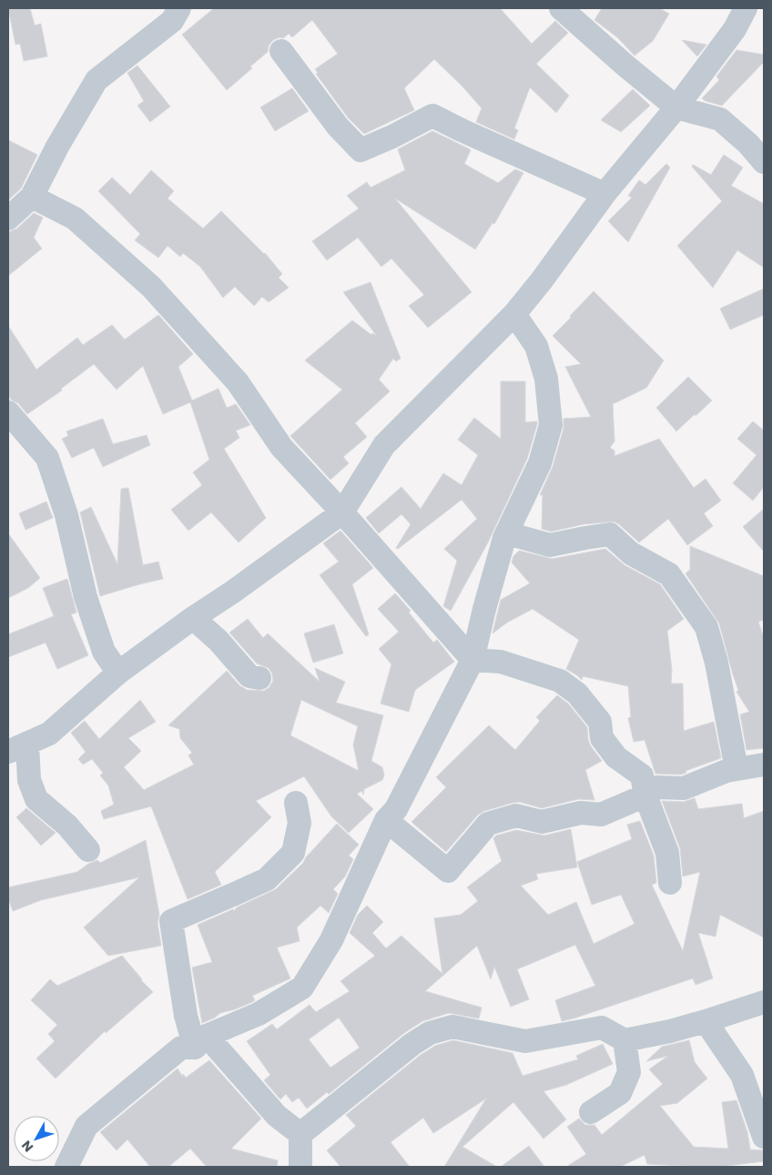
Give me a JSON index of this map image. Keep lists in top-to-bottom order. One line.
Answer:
{"north":"bottom left"}
